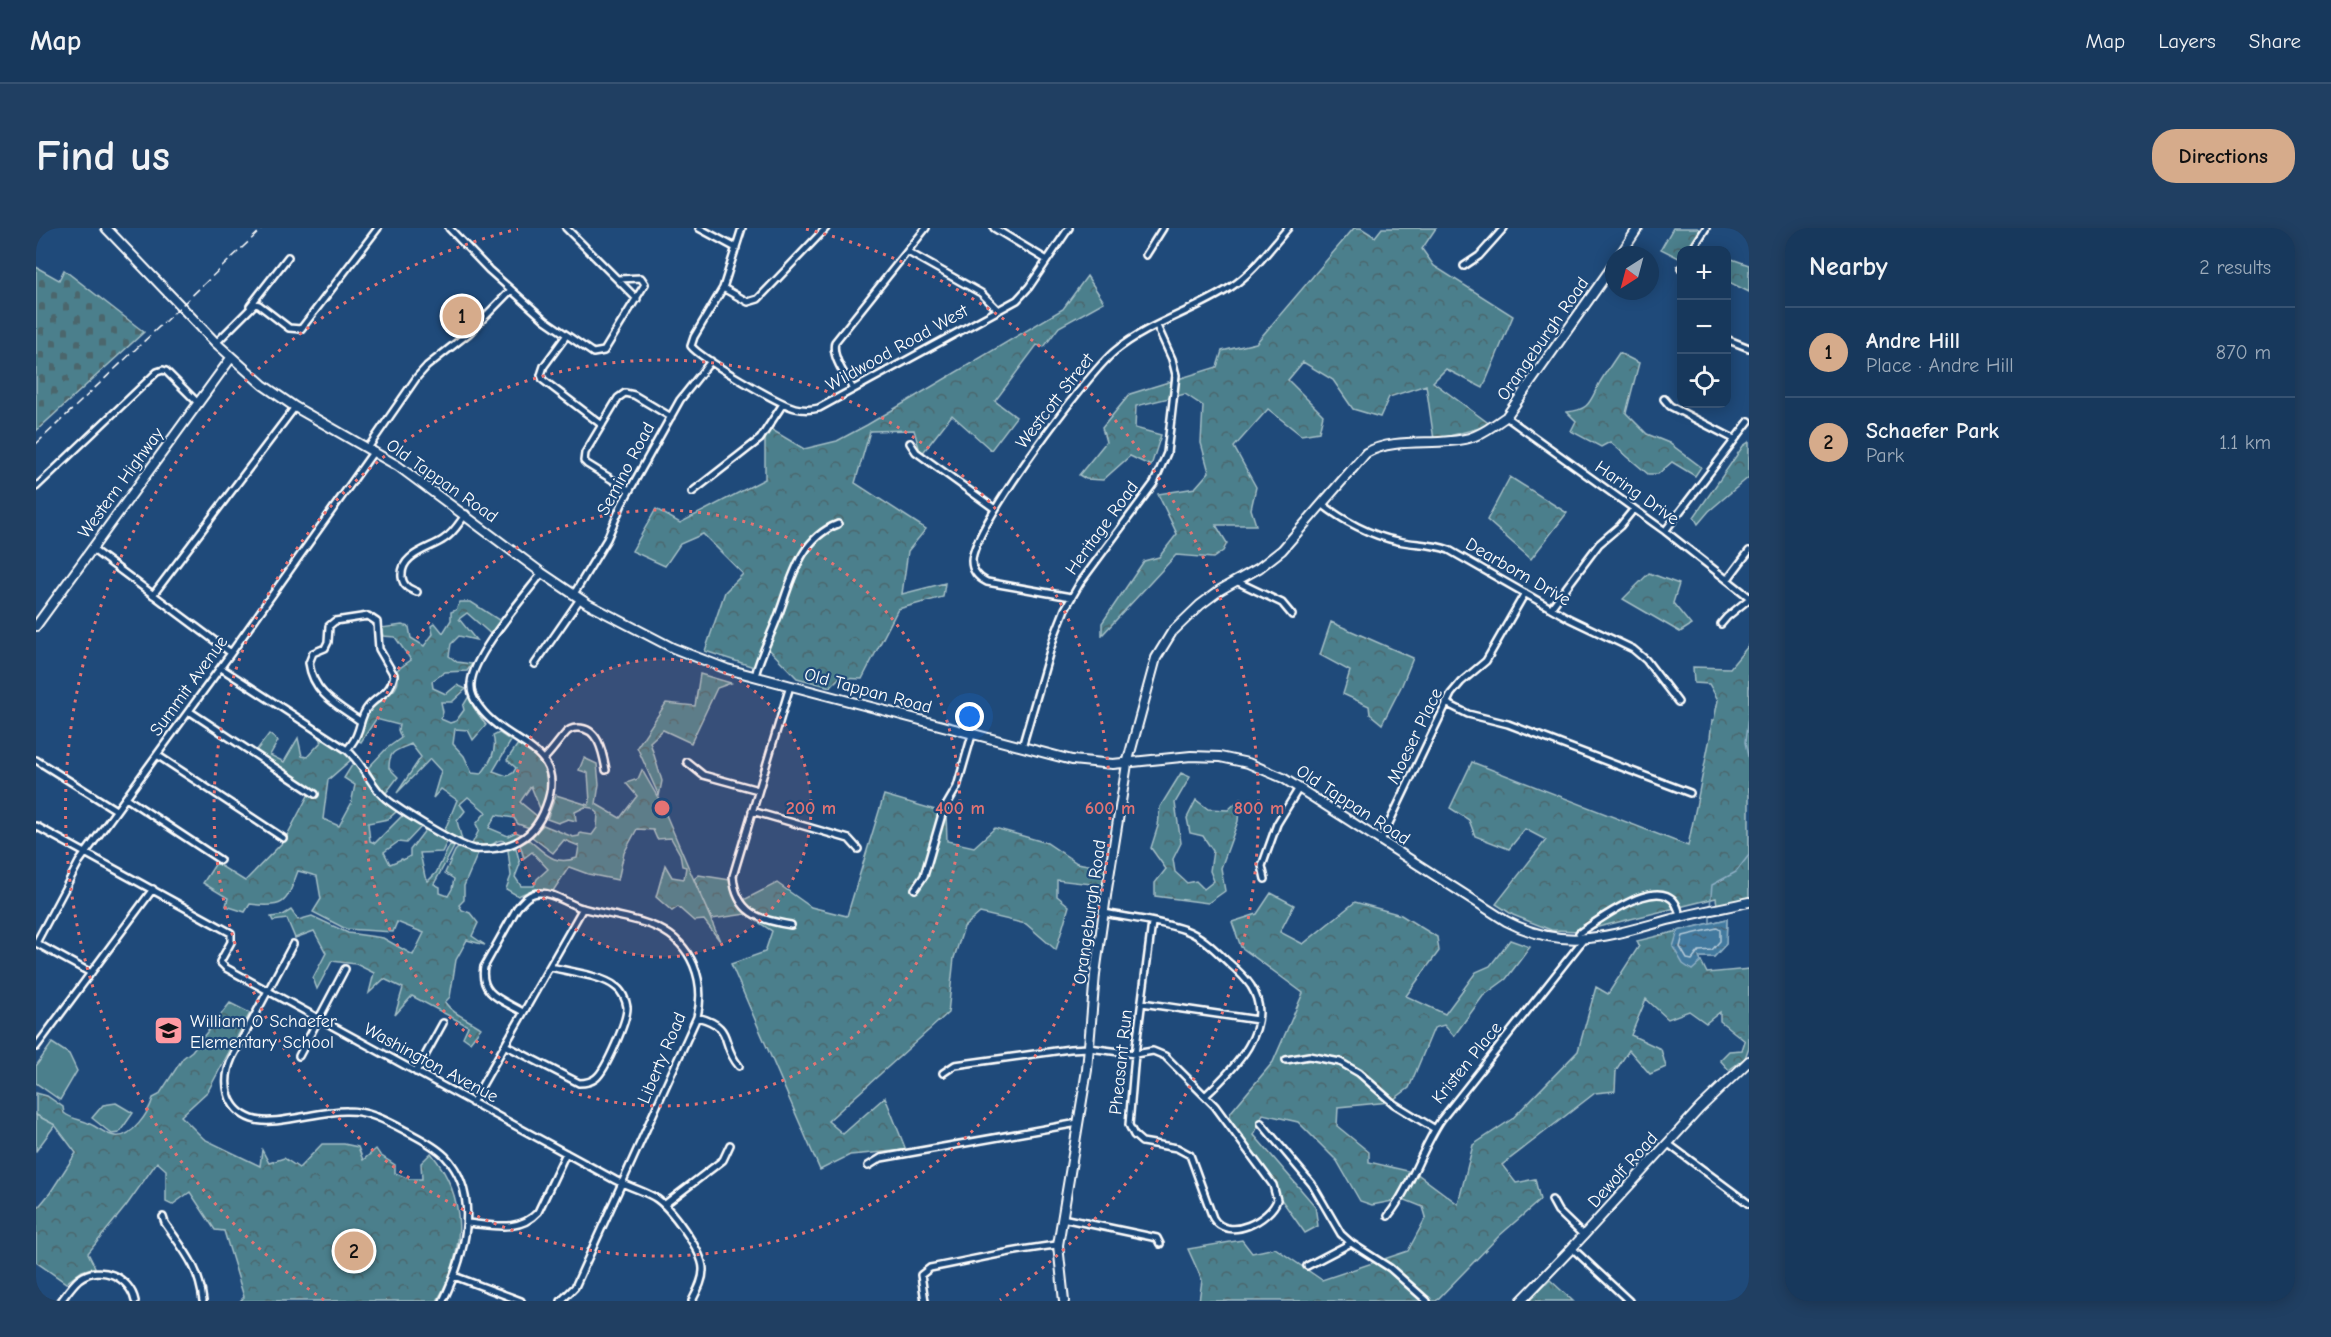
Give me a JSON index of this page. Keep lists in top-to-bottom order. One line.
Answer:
{"streets":{"main road":["Orangeburgh Road","Old Tappan Road","Western Highway","Dewolf Road"],"street":["Wildwood Road West","Westcott Street","Semino Road","Haring Drive","Heritage Road","Dearborn Drive","Summit Avenue","Moeser Place","Liberty Road","Pheasant Run","Washington Avenue","Kristen Place"]},"crossings":[["Orangeburgh Road","Old Tappan Road"],["Orangeburgh Road","Haring Drive"],["Orangeburgh Road","Dearborn Drive"],["Wildwood Road West","Semino Road"],["Westcott Street","Heritage Road"],["Semino Road","Old Tappan Road"],["Old Tappan Road","Western Highway"],["Old Tappan Road","Heritage Road"],["Old Tappan Road","Summit Avenue"],["Old Tappan Road","Moeser Place"],["Old Tappan Road","Kristen Place"],["Dearborn Drive","Moeser Place"],["Summit Avenue","Washington Avenue"],["Liberty Road","Washington Avenue"]],"places":{"school or university":["William O Schaefer Elementary School"]},"north":"bottom left","page":{"header":"Map","nav":["Map","Layers","Share"],"buttons":"Directions","title":"Find us","heading":["Nearby","2 results"],"map_buttons":["+","−"],"pins":["1","2"],"list":[{"mark":"1","name":"Andre Hill","note":"Place · Andre Hill","value":"870 m"},{"mark":"2","name":"Schaefer Park","note":"Park","value":"1.1 km"}]},"rings":["200 m","400 m","600 m","800 m"]}
